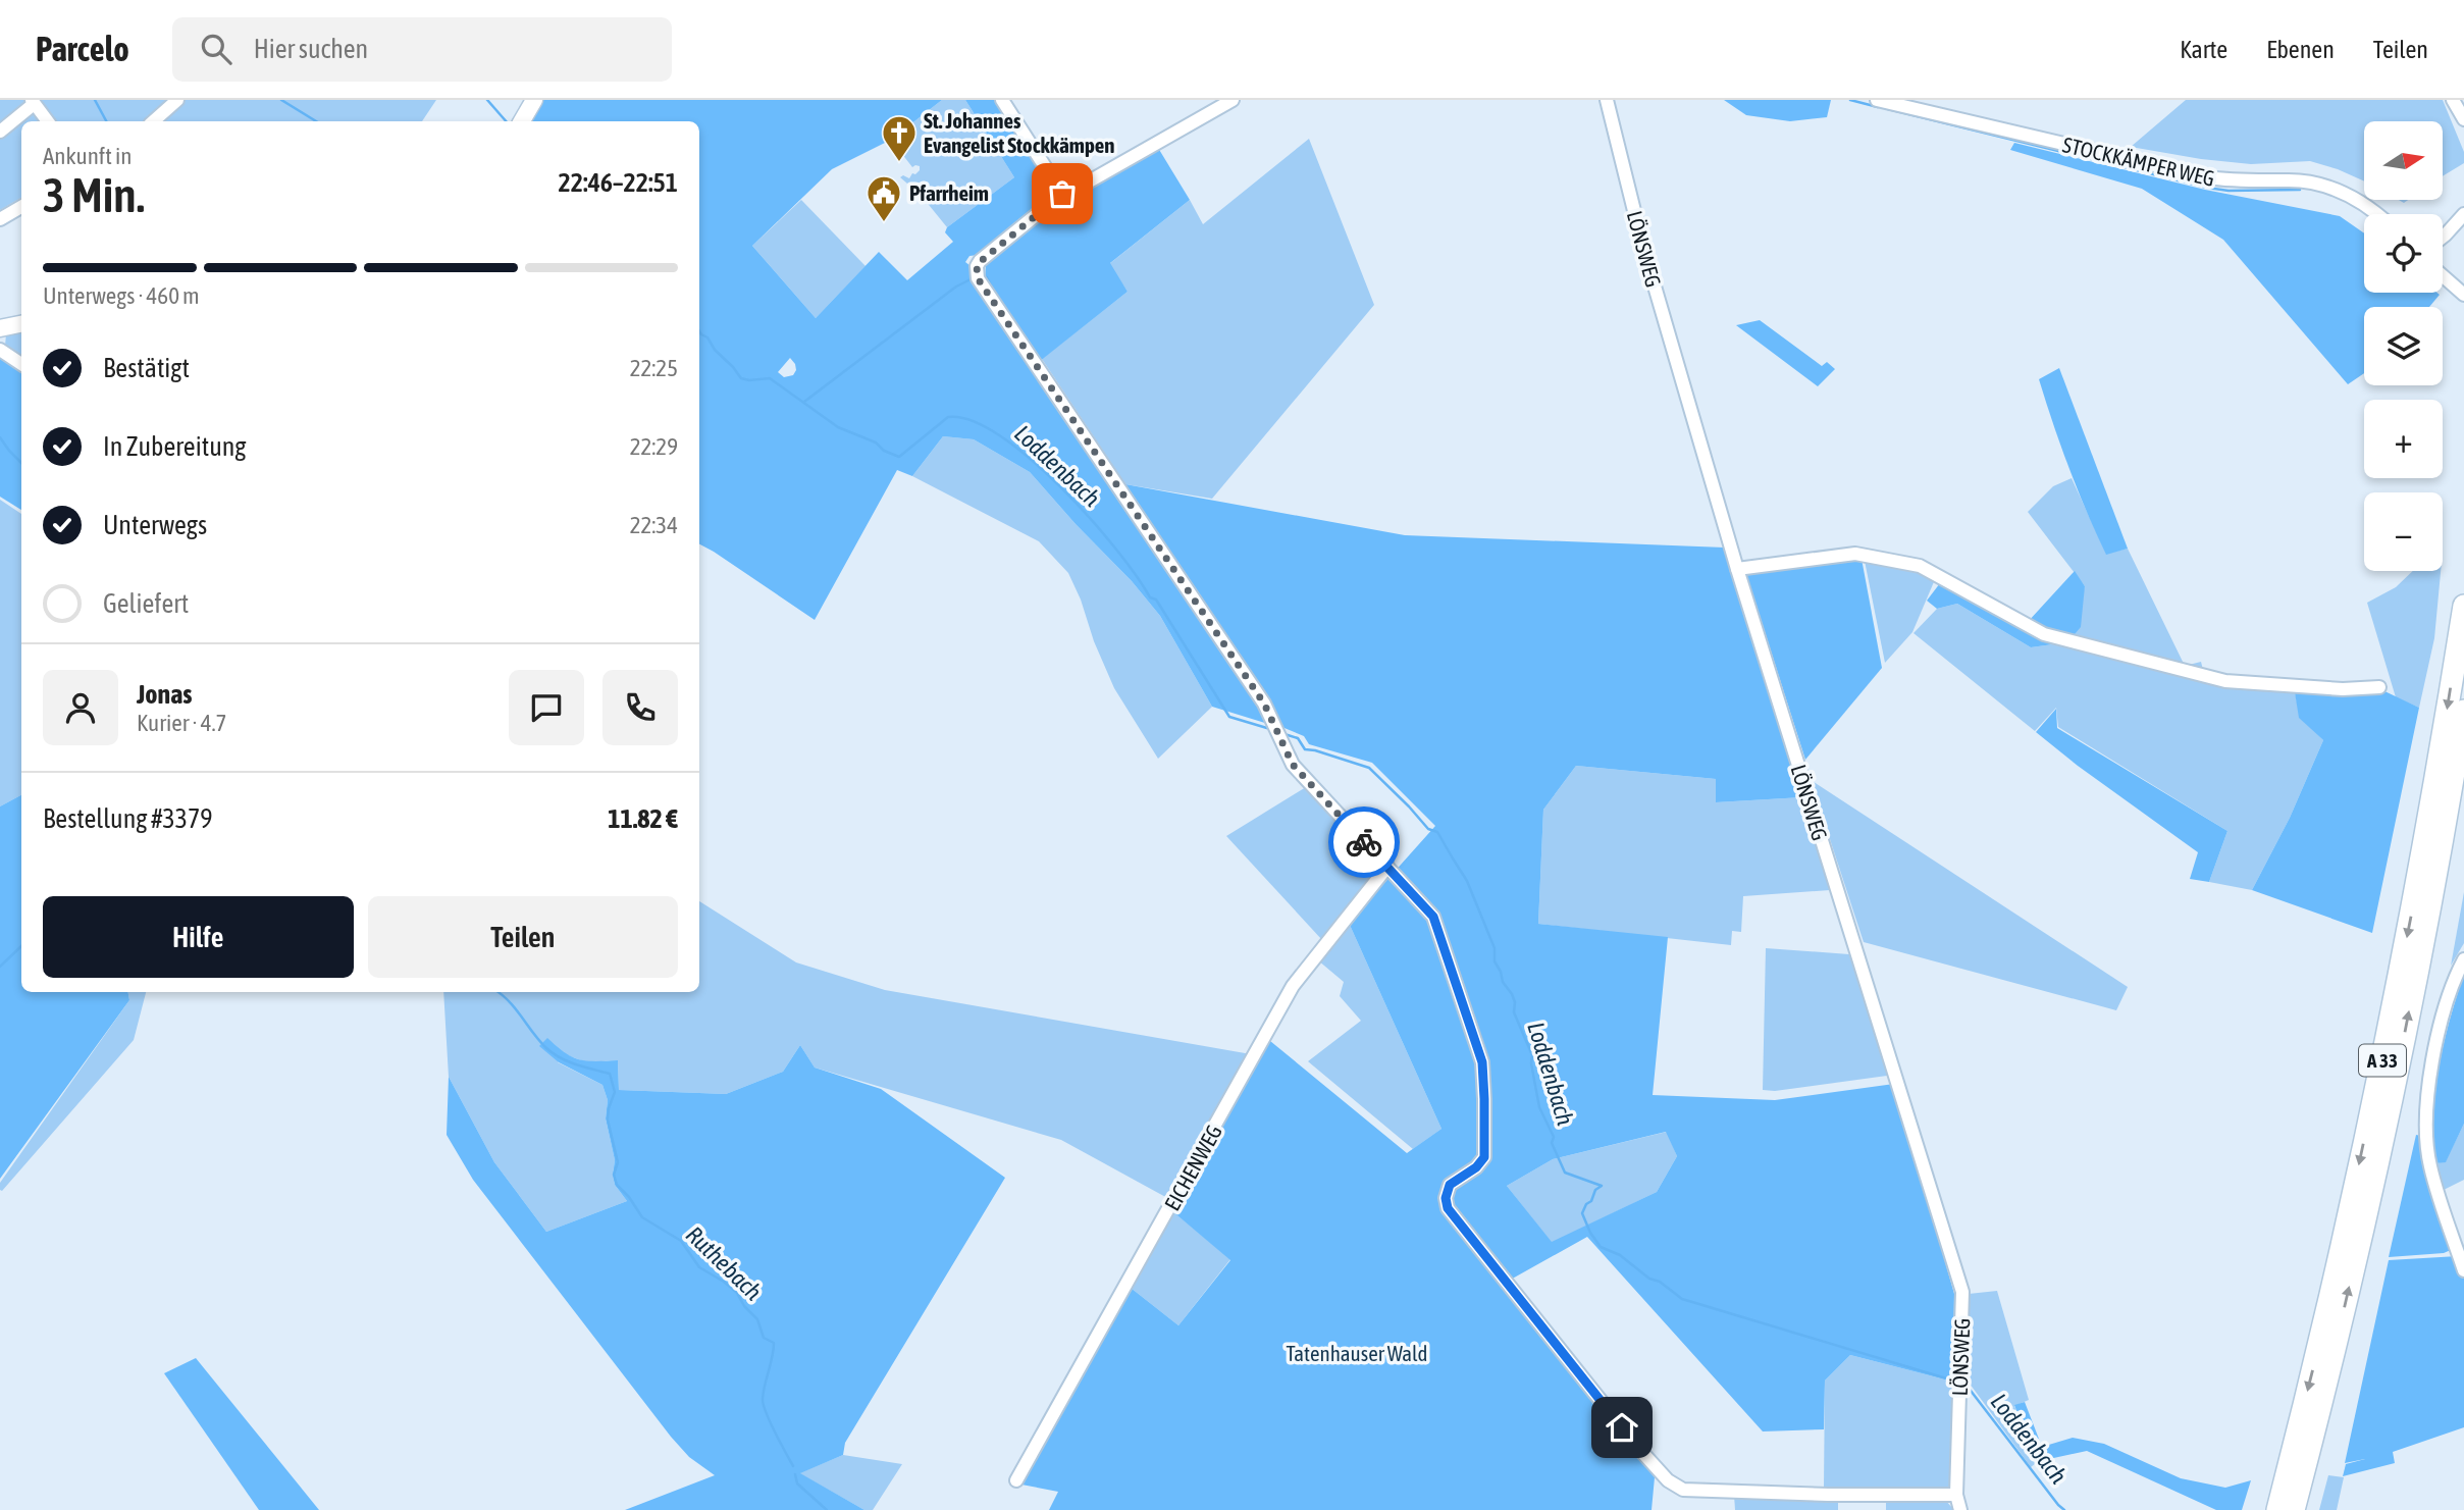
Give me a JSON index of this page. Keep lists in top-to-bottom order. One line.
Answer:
{"streets":{"highway":["A 33"],"street":["STOCKKÄMPER WEG","LÖNSWEG","EICHENWEG"]},"water":["Loddenbach","Ruthebach"],"parks":["Tatenhauser Wald"],"places":{"church":["St. Johannes Evangelist Stockkämpen"],"public building":["Pfarrheim"]},"north":"right","page":{"header":"Parcelo","search":"Hier suchen","nav":["Karte","Ebenen","Teilen"],"map_buttons":["+","−"],"heading":["3 Min.","Ankunft in","22:46–22:51"],"panel":["Jonas","Kurier · 4.7","Bestellung #3379","11.82 €"],"bar":"Unterwegs · 460 m","list":[["Bestätigt","22:25"],["In Zubereitung","22:29"],["Unterwegs","22:34"],"Geliefert"],"buttons":["Hilfe","Teilen"]}}
